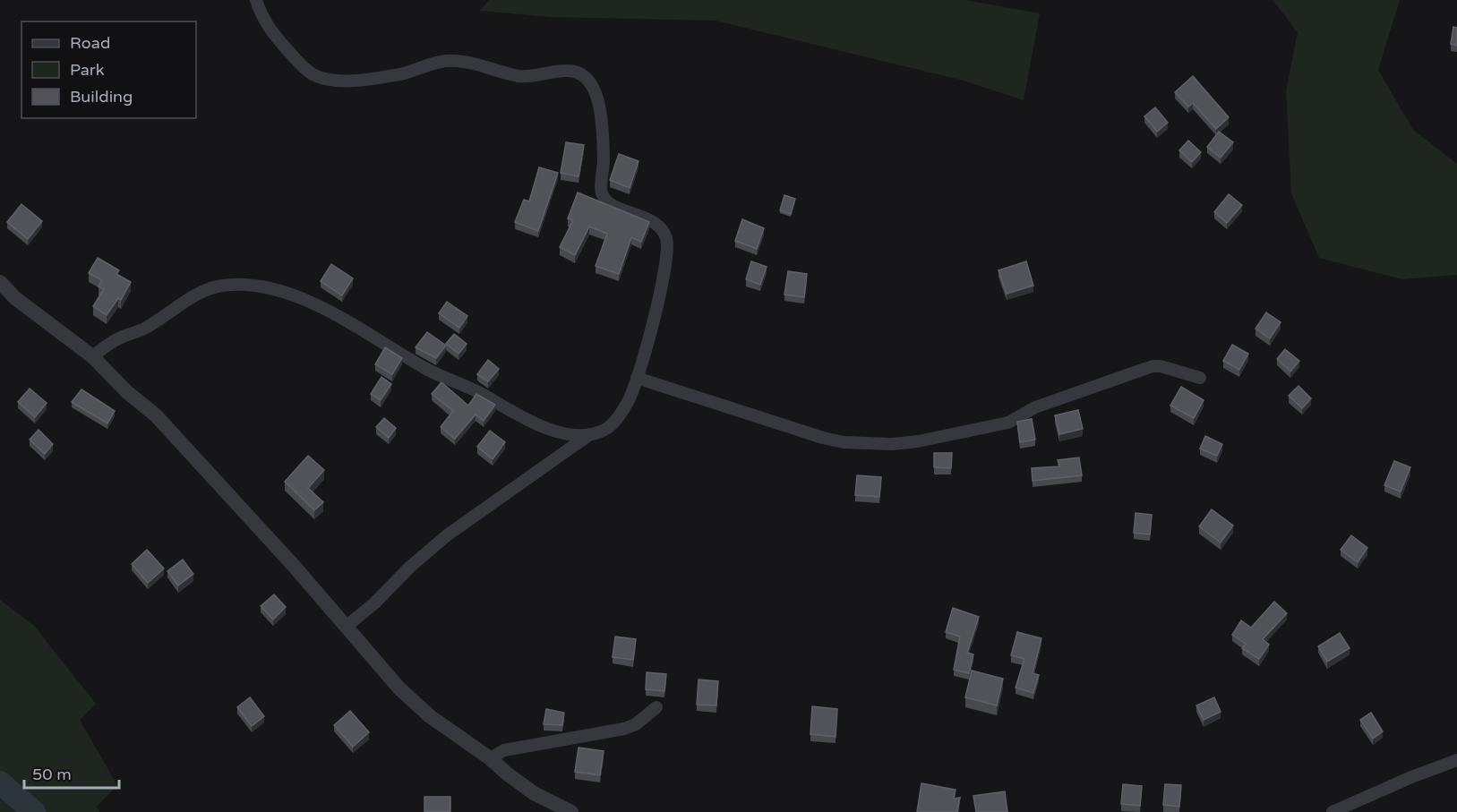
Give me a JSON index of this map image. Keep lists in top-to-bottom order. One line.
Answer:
{"legend":["Road","Park","Building"],"scale_bar":"50 m"}
